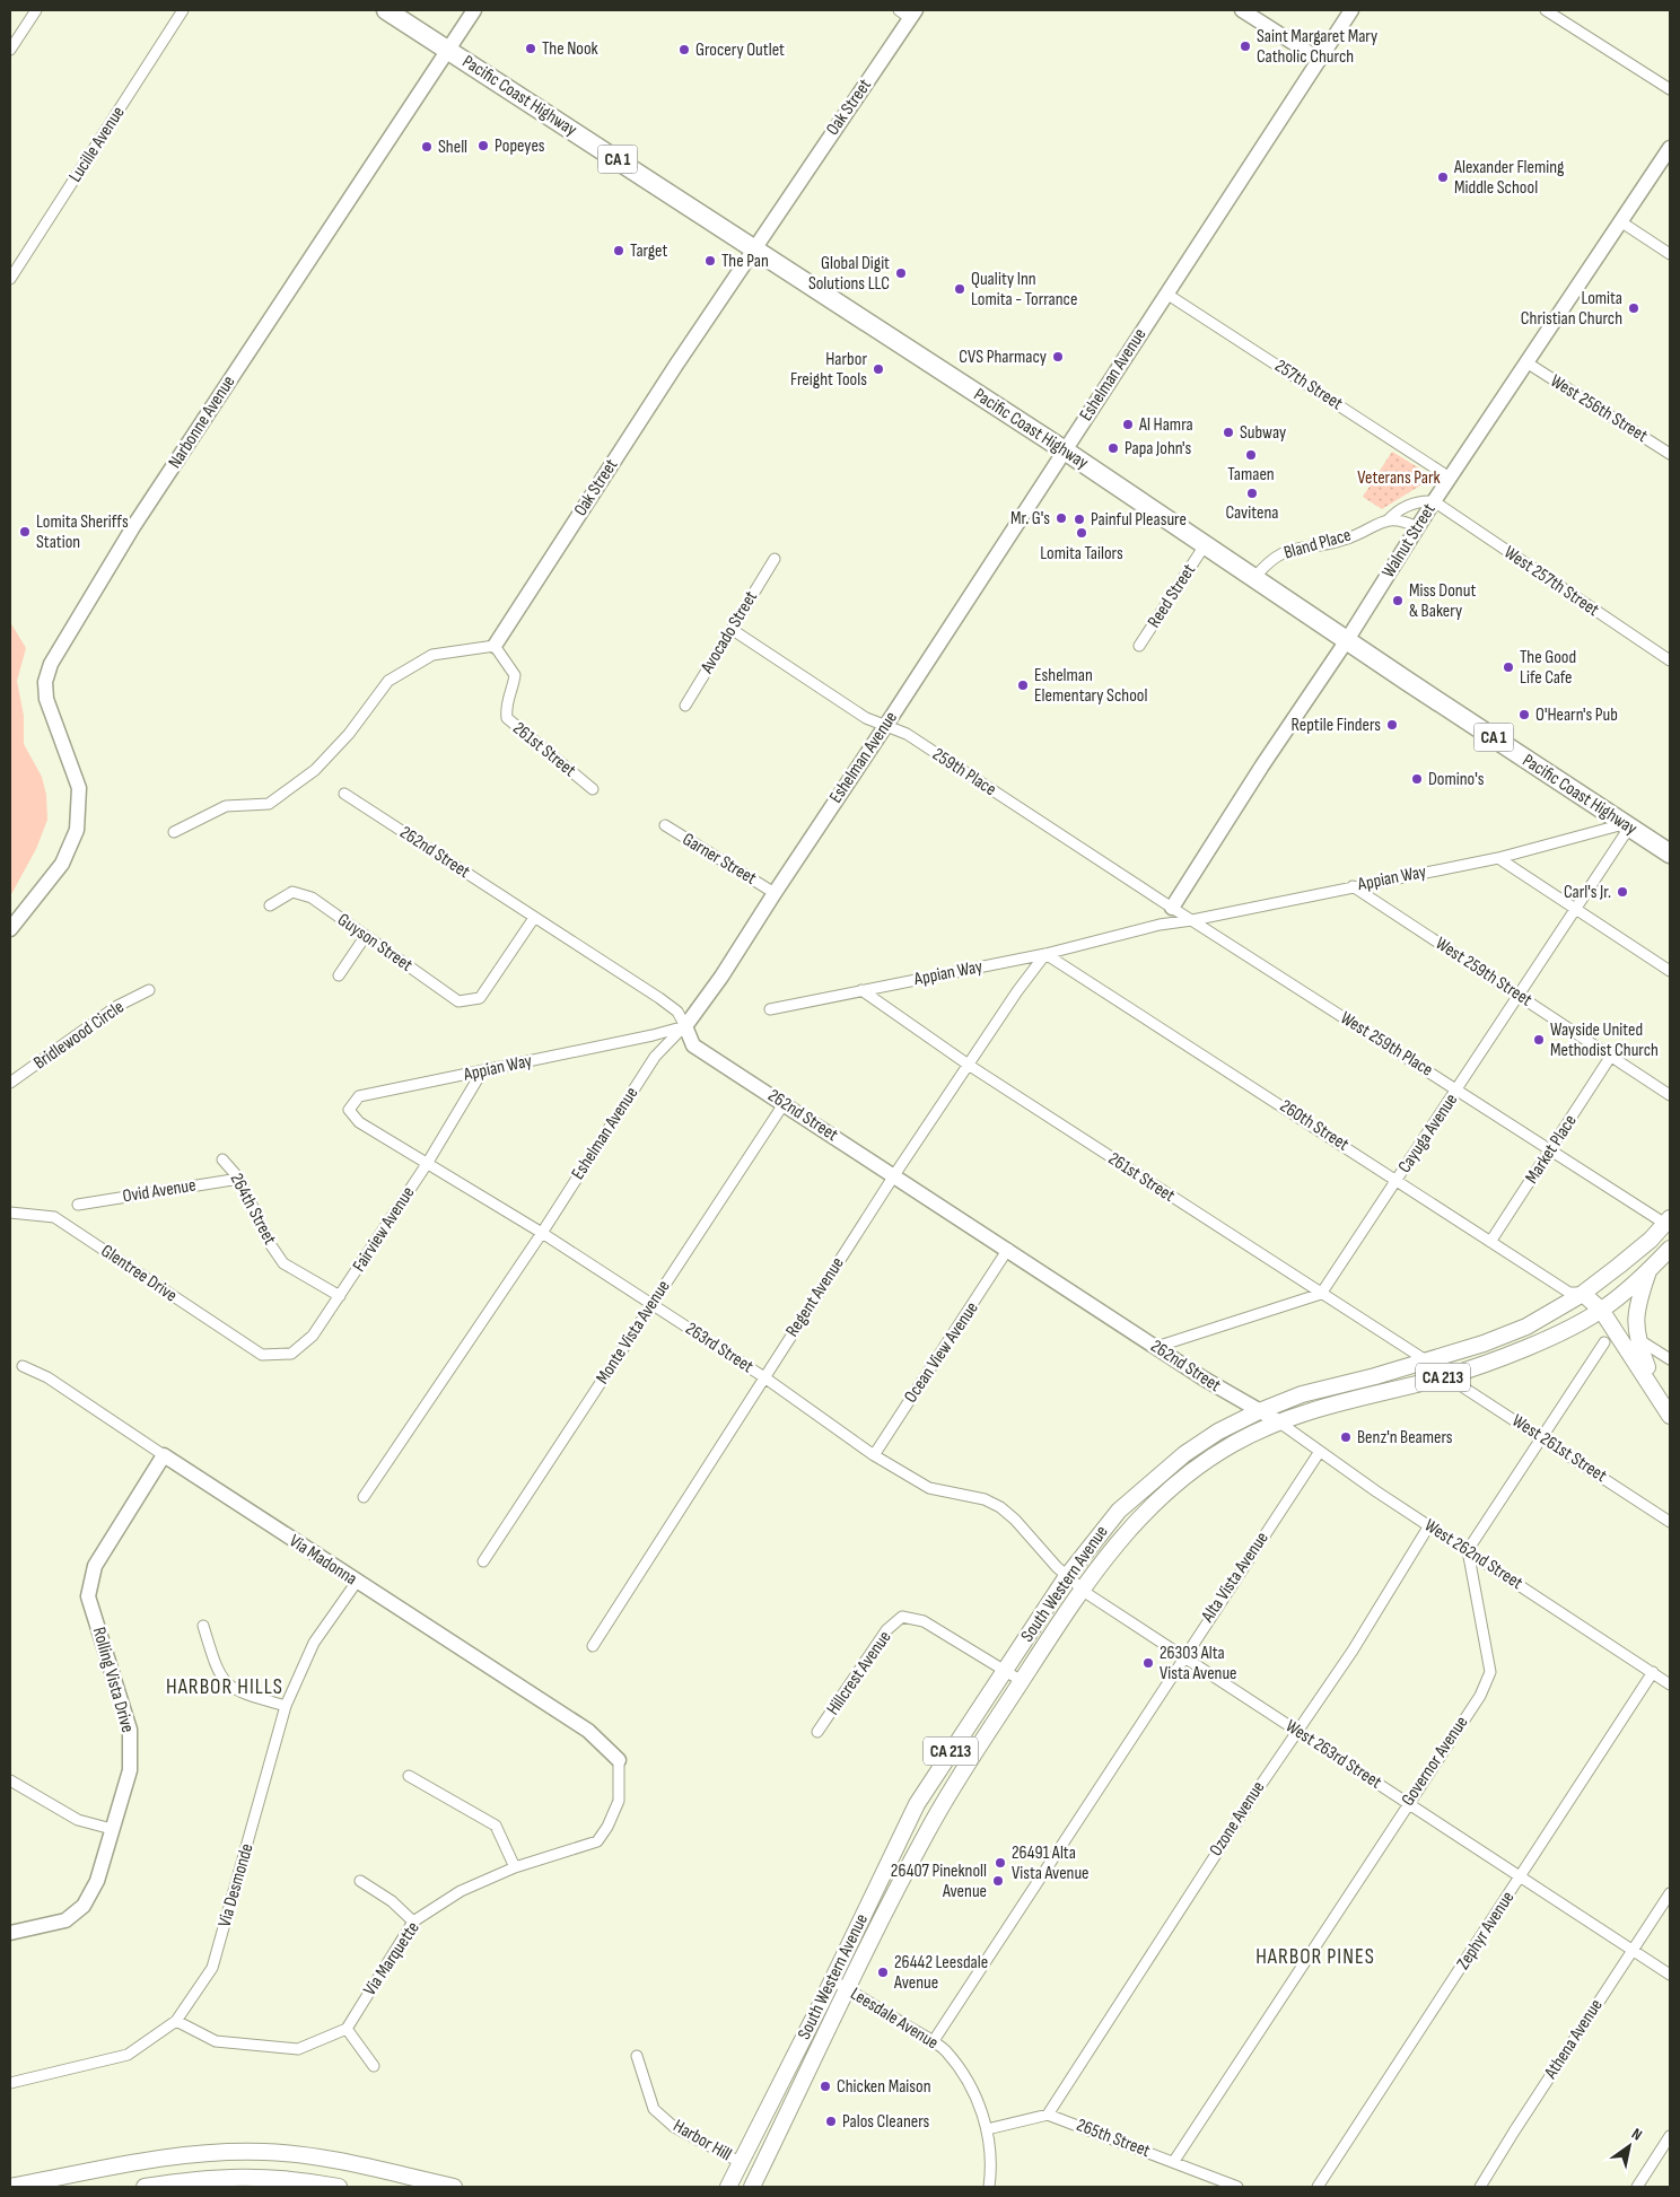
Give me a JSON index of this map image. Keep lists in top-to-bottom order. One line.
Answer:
{"streets":{"highway":["Pacific Coast Highway","CA 1"],"main road":["CA 213","South Western Avenue"],"street":["Oak Street","Lucille Avenue","Eshelman Avenue","257th Street","West 256th Street","Narbonne Avenue","Walnut Street","Bland Place","West 257th Street","Reed Street","Avocado Street","261st Street","259th Place","262nd Street","Garner Street","Appian Way","Guyson Street","West 259th Street","Bridlewood Circle","West 259th Place","260th Street","Cayuga Avenue","Market Place","Ovid Avenue","264th Street","Fairview Avenue","Glentree Drive","Regent Avenue","Monte Vista Avenue","263rd Street","Ocean View Avenue","West 261st Street","West 262nd Street","Via Madonna","Alta Vista Avenue","Hillcrest Avenue","Rolling Vista Drive","West 263rd Street","Governor Avenue","Ozone Avenue","Via Desmonde","Zephyr Avenue","Via Marquette","Leesdale Avenue","Athena Avenue","265th Street","Harbor Hill"]},"crossings":[["Pacific Coast Highway","Oak Street"],["Pacific Coast Highway","Eshelman Avenue"],["Pacific Coast Highway","Narbonne Avenue"],["Pacific Coast Highway","Walnut Street"],["Pacific Coast Highway","Bland Place"],["Pacific Coast Highway","Reed Street"],["Pacific Coast Highway","Appian Way"],["Pacific Coast Highway","Cayuga Avenue"],["Oak Street","261st Street"],["Eshelman Avenue","257th Street"],["Eshelman Avenue","259th Place"],["Eshelman Avenue","262nd Street"],["Eshelman Avenue","Garner Street"],["Eshelman Avenue","Appian Way"],["Eshelman Avenue","263rd Street"],["257th Street","Walnut Street"],["West 256th Street","Walnut Street"],["Walnut Street","Bland Place"],["Walnut Street","West 257th Street"],["Walnut Street","259th Place"],["Bland Place","West 257th Street"],["Avocado Street","259th Place"],["261st Street","Appian Way"],["261st Street","Cayuga Avenue"],["261st Street","Regent Avenue"],["261st Street","South Western Avenue"],["259th Place","Appian Way"],["259th Place","West 259th Place"],["262nd Street","Appian Way"],["262nd Street","Guyson Street"],["262nd Street","Regent Avenue"],["262nd Street","Monte Vista Avenue"],["262nd Street","Ocean View Avenue"],["262nd Street","West 262nd Street"],["262nd Street","South Western Avenue"],["Appian Way","West 259th Street"],["Appian Way","West 259th Place"],["Appian Way","260th Street"],["Appian Way","Cayuga Avenue"],["Appian Way","Fairview Avenue"],["Appian Way","Regent Avenue"],["Appian Way","263rd Street"],["West 259th Street","Cayuga Avenue"],["West 259th Street","Market Place"],["West 259th Place","Cayuga Avenue"],["West 259th Place","Market Place"],["West 259th Place","South Western Avenue"],["260th Street","Cayuga Avenue"],["260th Street","Market Place"],["260th Street","Regent Avenue"],["260th Street","South Western Avenue"],["Ovid Avenue","264th Street"],["264th Street","Fairview Avenue"],["Fairview Avenue","Glentree Drive"],["Fairview Avenue","263rd Street"],["Regent Avenue","263rd Street"],["Monte Vista Avenue","263rd Street"],["263rd Street","Ocean View Avenue"],["263rd Street","South Western Avenue"],["263rd Street","West 263rd Street"],["West 261st Street","South Western Avenue"],["West 262nd Street","Alta Vista Avenue"],["West 262nd Street","South Western Avenue"],["West 262nd Street","Governor Avenue"],["West 262nd Street","Ozone Avenue"],["West 262nd Street","Zephyr Avenue"],["Via Madonna","Rolling Vista Drive"],["Via Madonna","Via Desmonde"],["Via Madonna","Via Marquette"],["Alta Vista Avenue","West 263rd Street"],["Alta Vista Avenue","Leesdale Avenue"],["South Western Avenue","Hillcrest Avenue"],["South Western Avenue","West 263rd Street"],["South Western Avenue","Leesdale Avenue"],["South Western Avenue","Harbor Hill"],["West 263rd Street","Governor Avenue"],["West 263rd Street","Ozone Avenue"],["West 263rd Street","Zephyr Avenue"],["West 263rd Street","Athena Avenue"],["Governor Avenue","265th Street"],["Ozone Avenue","265th Street"]],"districts":["HARBOR HILLS","HARBOR PINES"],"parks":["Veterans Park"],"places":["Saint Margaret Mary Catholic Church","The Nook","Grocery Outlet","Popeyes","Shell","Alexander Fleming Middle School","Target","The Pan","Global Digit Solutions LLC","Quality Inn Lomita - Torrance","Lomita Christian Church","CVS Pharmacy","Harbor Freight Tools","Al Hamra","Subway","Papa John's","Tamaen","Cavitena","Mr. G's","Painful Pleasure","Lomita Sheriffs Station","Lomita Tailors","Miss Donut & Bakery","The Good Life Cafe","Eshelman Elementary School","O'Hearn's Pub","Reptile Finders","Domino's","Carl's Jr.","Wayside United Methodist Church","Benz'n Beamers","26303 Alta Vista Avenue","26491 Alta Vista Avenue","26407 Pineknoll Avenue","26442 Leesdale Avenue","Chicken Maison","Palos Cleaners"],"north":"top right"}
